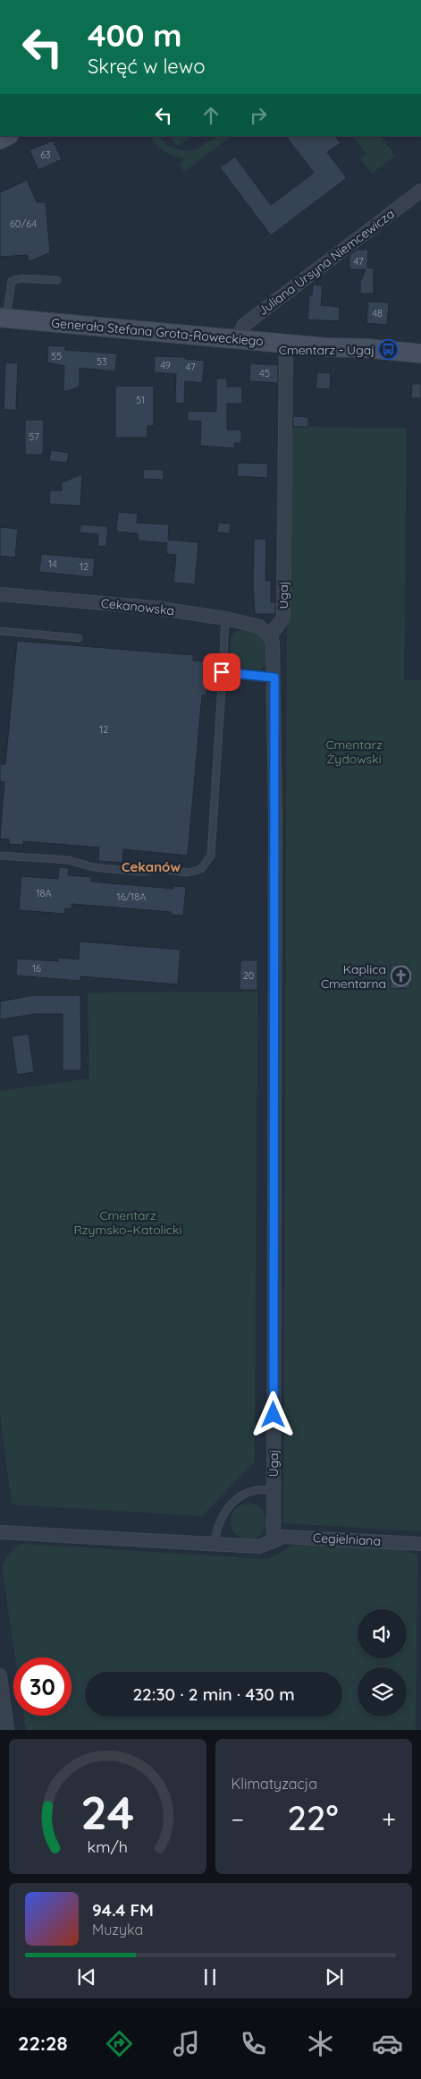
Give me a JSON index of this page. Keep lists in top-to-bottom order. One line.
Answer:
{"streets":{"street":["Juliana Ursyna Niemcewicza","Generała Stefana Grota-Roweckiego","Ugaj","Cekanowska","Cegielniana"]},"crossings":[["Juliana Ursyna Niemcewicza","Generała Stefana Grota-Roweckiego"],["Generała Stefana Grota-Roweckiego","Ugaj"],["Ugaj","Cekanowska"],["Ugaj","Cegielniana"]],"districts":["Cekanów"],"parks":["Cmentarz Żydowski","Cmentarz Rzymsko–Katolicki"],"places":{"bus stop":["Cmentarz - Ugaj"],"church":["Kaplica Cmentarna"]},"house_numbers":["63","60/64","47","48","55","53","49","47","45","51","57","14","12","12","18A","16/18A","16","20"],"page":{"turn":["400 m","Skręć w lewo"],"limit":"30","trip":"22:30 · 2 min · 430 m","tile":"Klimatyzacja","heat":["−","22°","+"],"song":["94.4 FM","Muzyka"],"tabs":"22:28","gauge":["24","km/h"]}}
